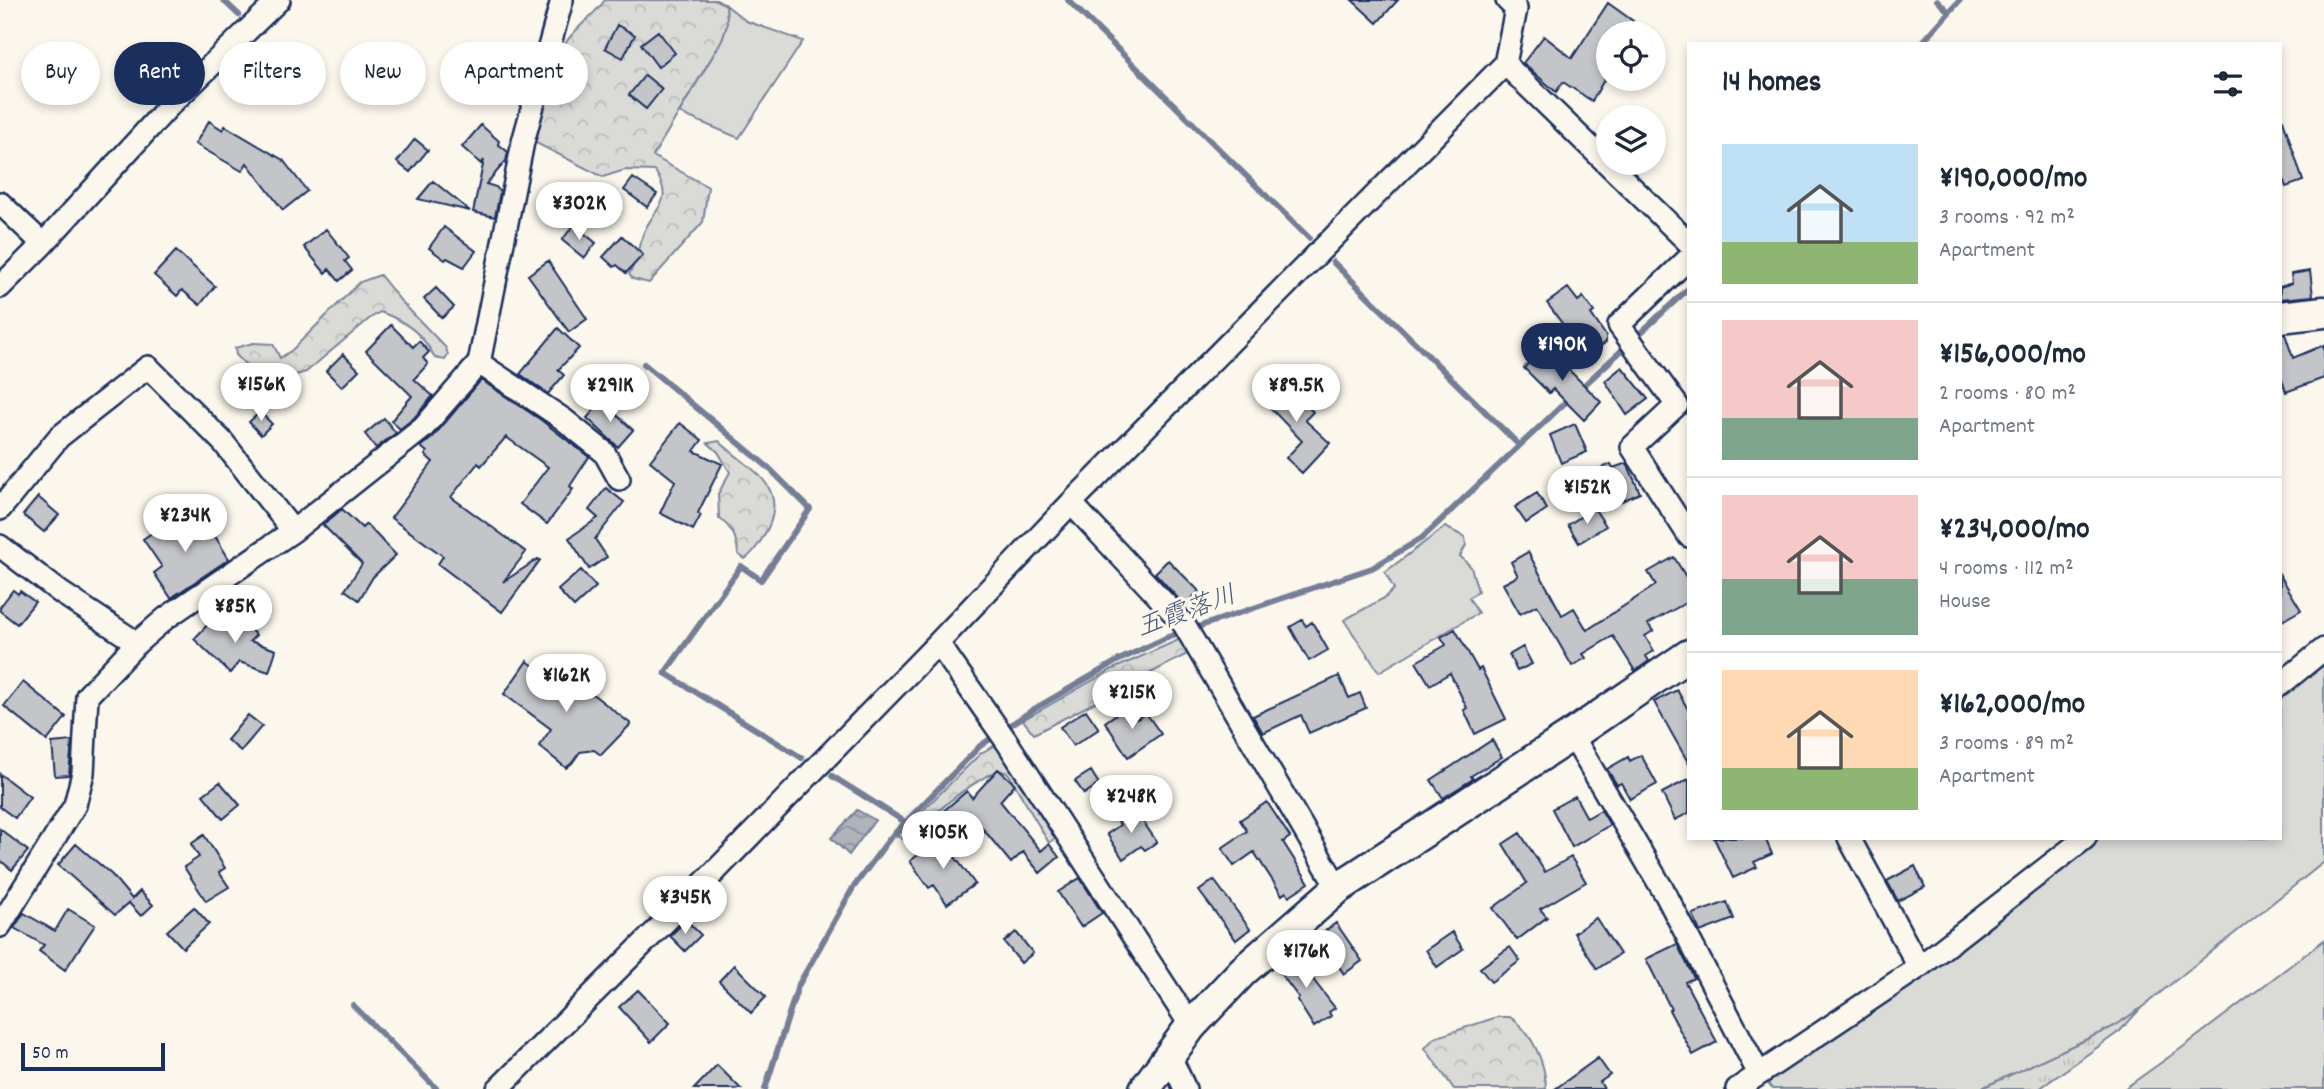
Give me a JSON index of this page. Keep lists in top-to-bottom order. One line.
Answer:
{"water":["五霞落川"],"scale_bar":"50 m","page":{"chip":["Buy","Rent","Filters","New","Apartment"],"heading":"14 homes","list":[{"name":"¥190,000/mo","note":"3 rooms · 92 m² · Apartment"},{"name":"¥156,000/mo","note":"2 rooms · 80 m² · Apartment"},{"name":"¥234,000/mo","note":"4 rooms · 112 m² · House"},{"name":"¥162,000/mo","note":"3 rooms · 89 m² · Apartment"}],"price":["¥302K","¥190K","¥156K","¥291K","¥89.5K","¥152K","¥234K","¥85K","¥162K","¥215K","¥248K","¥105K","¥345K","¥176K"],"scale":"50 m"}}
